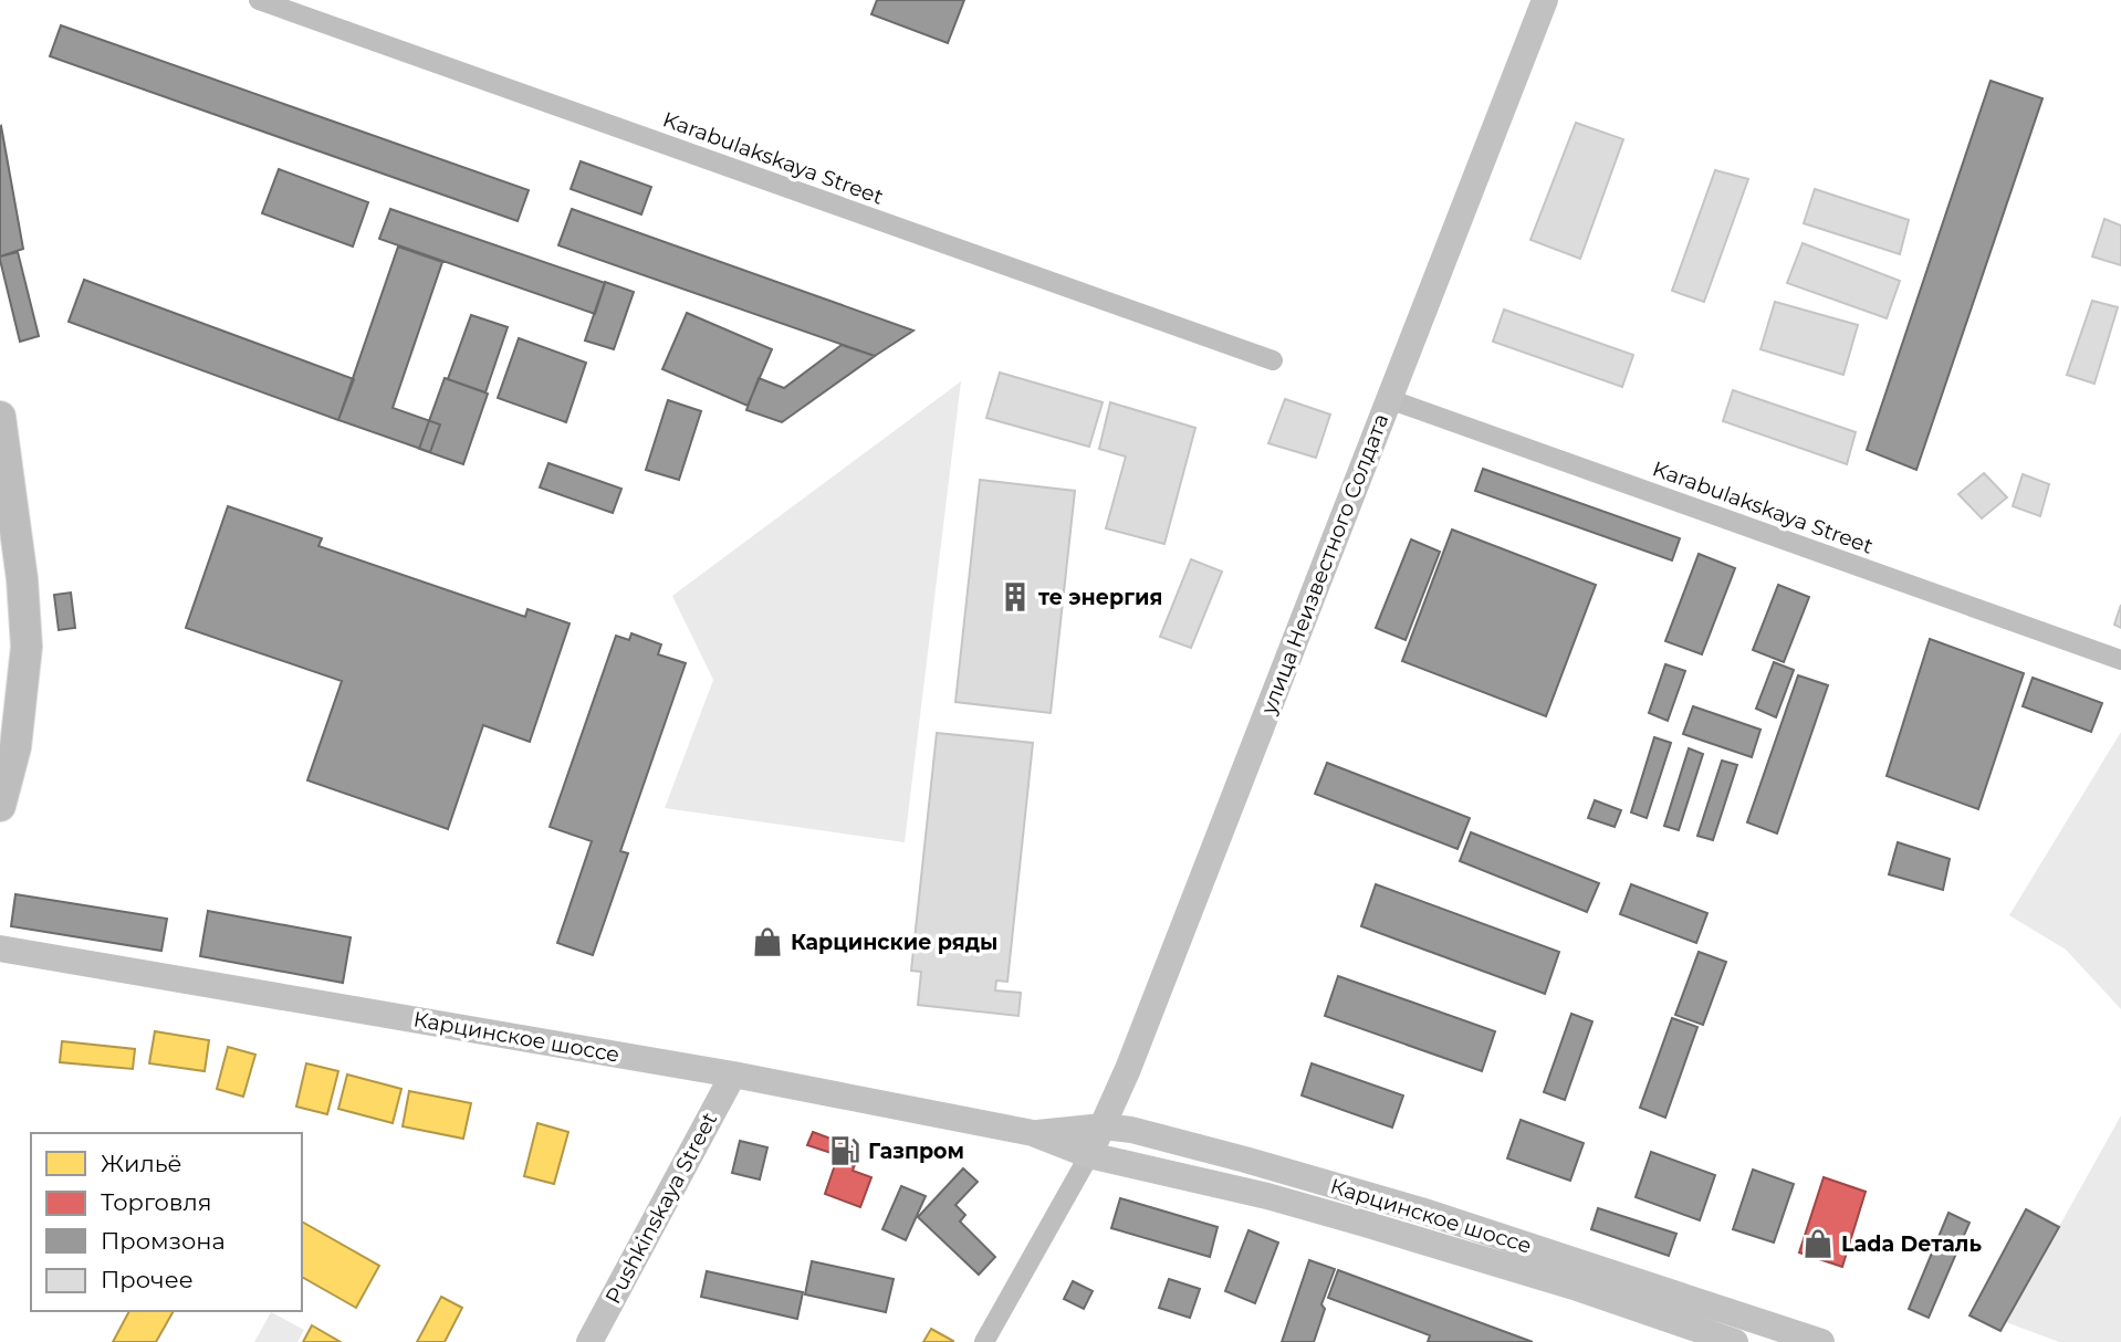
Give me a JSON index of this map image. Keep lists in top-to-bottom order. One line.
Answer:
{"streets":{"main road":["улица Неизвестного Солдата","Карцинское шоссе","Pushkinskaya Street"],"street":["Karabulakskaya Street"]},"crossings":[["Karabulakskaya Street","улица Неизвестного Солдата"],["улица Неизвестного Солдата","Карцинское шоссе"],["Карцинское шоссе","Pushkinskaya Street"]],"places":{"building":["те энергия"],"shop":["Карцинские ряды","Lada Dеталь"],"fuel station":["Газпром"]},"legend":["Жильё","Торговля","Промзона","Прочее"]}
